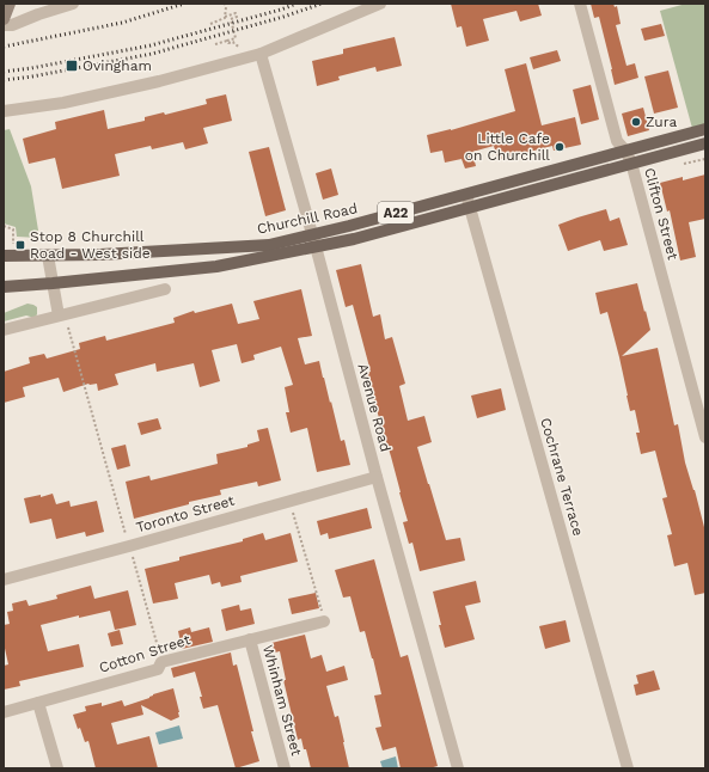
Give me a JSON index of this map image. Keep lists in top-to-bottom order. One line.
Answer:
{"streets":{"main road":["A22","Churchill Road"],"street":["Clifton Street","Avenue Road","Cochrane Terrace","Toronto Street","Cotton Street","Whinham Street"]},"crossings":[["Clifton Street","Churchill Road"],["Churchill Road","Avenue Road"],["Churchill Road","Cochrane Terrace"],["Avenue Road","Toronto Street"],["Cotton Street","Whinham Street"]],"places":{"transit":["Ovingham","Stop 8 Churchill Road - West side"],"other":["Zura","Little Cafe on Churchill"]}}
